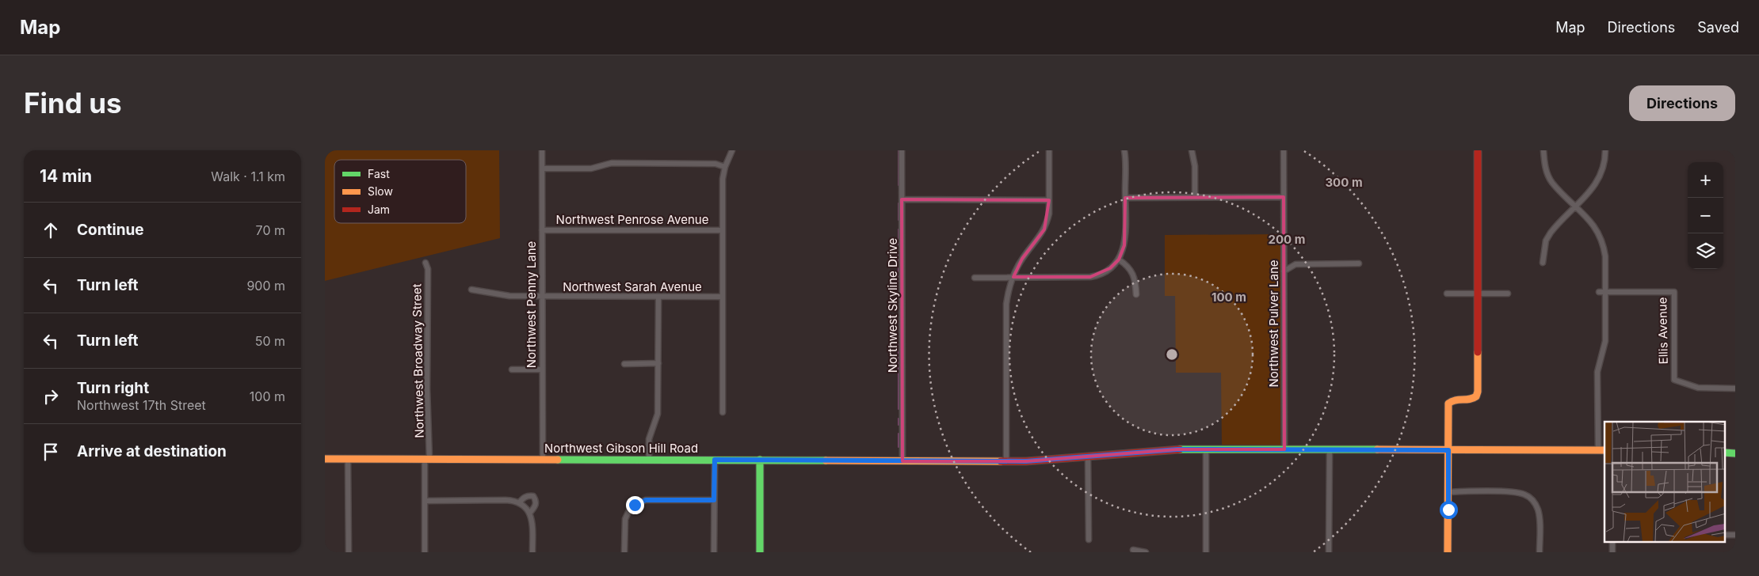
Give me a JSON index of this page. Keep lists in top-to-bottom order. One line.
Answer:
{"streets":{"main road":["Northwest Gibson Hill Road"],"street":["Northwest Penrose Avenue","Northwest Sarah Avenue","Northwest Penny Lane","Northwest Skyline Drive","Northwest Pulver Lane","Ellis Avenue","Northwest Broadway Street"]},"crossings":[["Northwest Penrose Avenue","Northwest Penny Lane"],["Northwest Sarah Avenue","Northwest Penny Lane"],["Northwest Penny Lane","Northwest Gibson Hill Road"],["Northwest Skyline Drive","Northwest Gibson Hill Road"],["Northwest Pulver Lane","Northwest Gibson Hill Road"],["Northwest Broadway Street","Northwest Gibson Hill Road"]],"legend":["Fast","Slow","Jam"],"page":{"header":"Map","nav":["Map","Directions","Saved"],"buttons":"Directions","title":"Find us","heading":["14 min","Walk · 1.1 km"],"map_buttons":["+","−"],"list":[["Continue","70 m"],["Turn left","900 m"],["Turn left","50 m"],["Turn right","Northwest 17th Street","100 m"],"Arrive at destination"]},"rings":["300 m","200 m","100 m"]}
